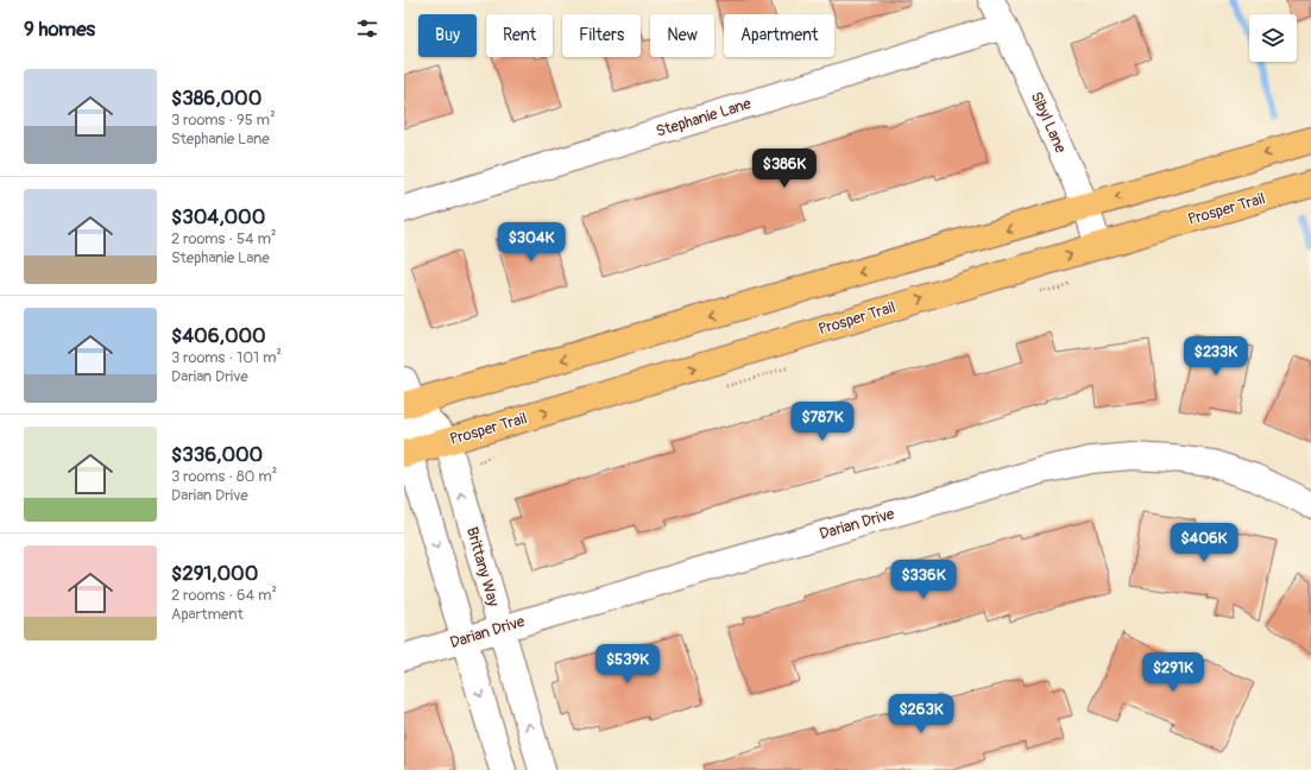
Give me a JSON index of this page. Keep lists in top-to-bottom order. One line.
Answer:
{"streets":{"main road":["Prosper Trail"],"street":["Stephanie Lane","Sibyl Lane","Darian Drive","Brittany Way"]},"crossings":[["Stephanie Lane","Sibyl Lane"],["Sibyl Lane","Prosper Trail"],["Prosper Trail","Brittany Way"],["Darian Drive","Brittany Way"]],"page":{"heading":"9 homes","chip":["Buy","Rent","Filters","New","Apartment"],"list":[{"name":"$386,000","note":"3 rooms · 95 m² · Stephanie Lane"},{"name":"$304,000","note":"2 rooms · 54 m² · Stephanie Lane"},{"name":"$406,000","note":"3 rooms · 101 m² · Darian Drive"},{"name":"$336,000","note":"3 rooms · 80 m² · Darian Drive"},{"name":"$291,000","note":"2 rooms · 64 m² · Apartment"}],"price":["$386K","$304K","$233K","$787K","$406K","$336K","$539K","$291K","$263K"]}}
